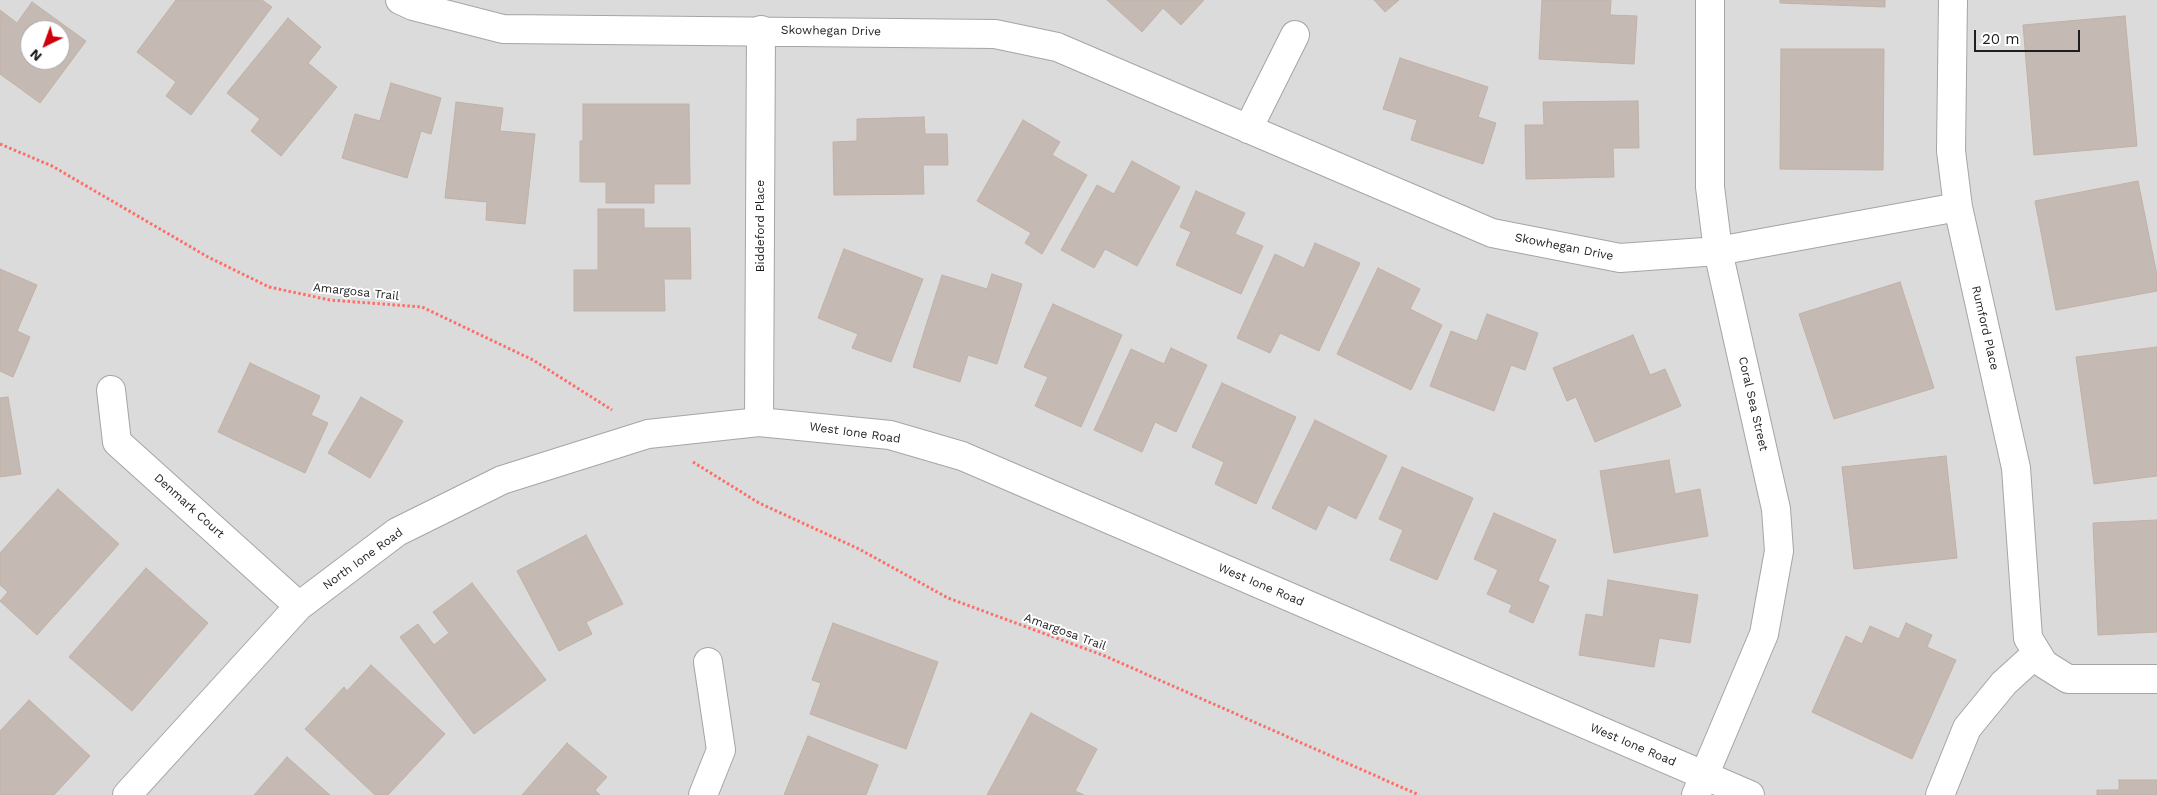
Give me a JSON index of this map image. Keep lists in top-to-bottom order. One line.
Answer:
{"streets":{"street":["Skowhegan Drive","Biddeford Place","Rumford Place","Coral Sea Street","West Ione Road","Denmark Court","North Ione Road"],"path":["Amargosa Trail"]},"crossings":[["Skowhegan Drive","Biddeford Place"],["Skowhegan Drive","Rumford Place"],["Skowhegan Drive","Coral Sea Street"],["Biddeford Place","West Ione Road"],["Biddeford Place","North Ione Road"],["Coral Sea Street","West Ione Road"],["West Ione Road","North Ione Road"],["Denmark Court","North Ione Road"]],"scale_bar":"20 m","north":"bottom left"}
